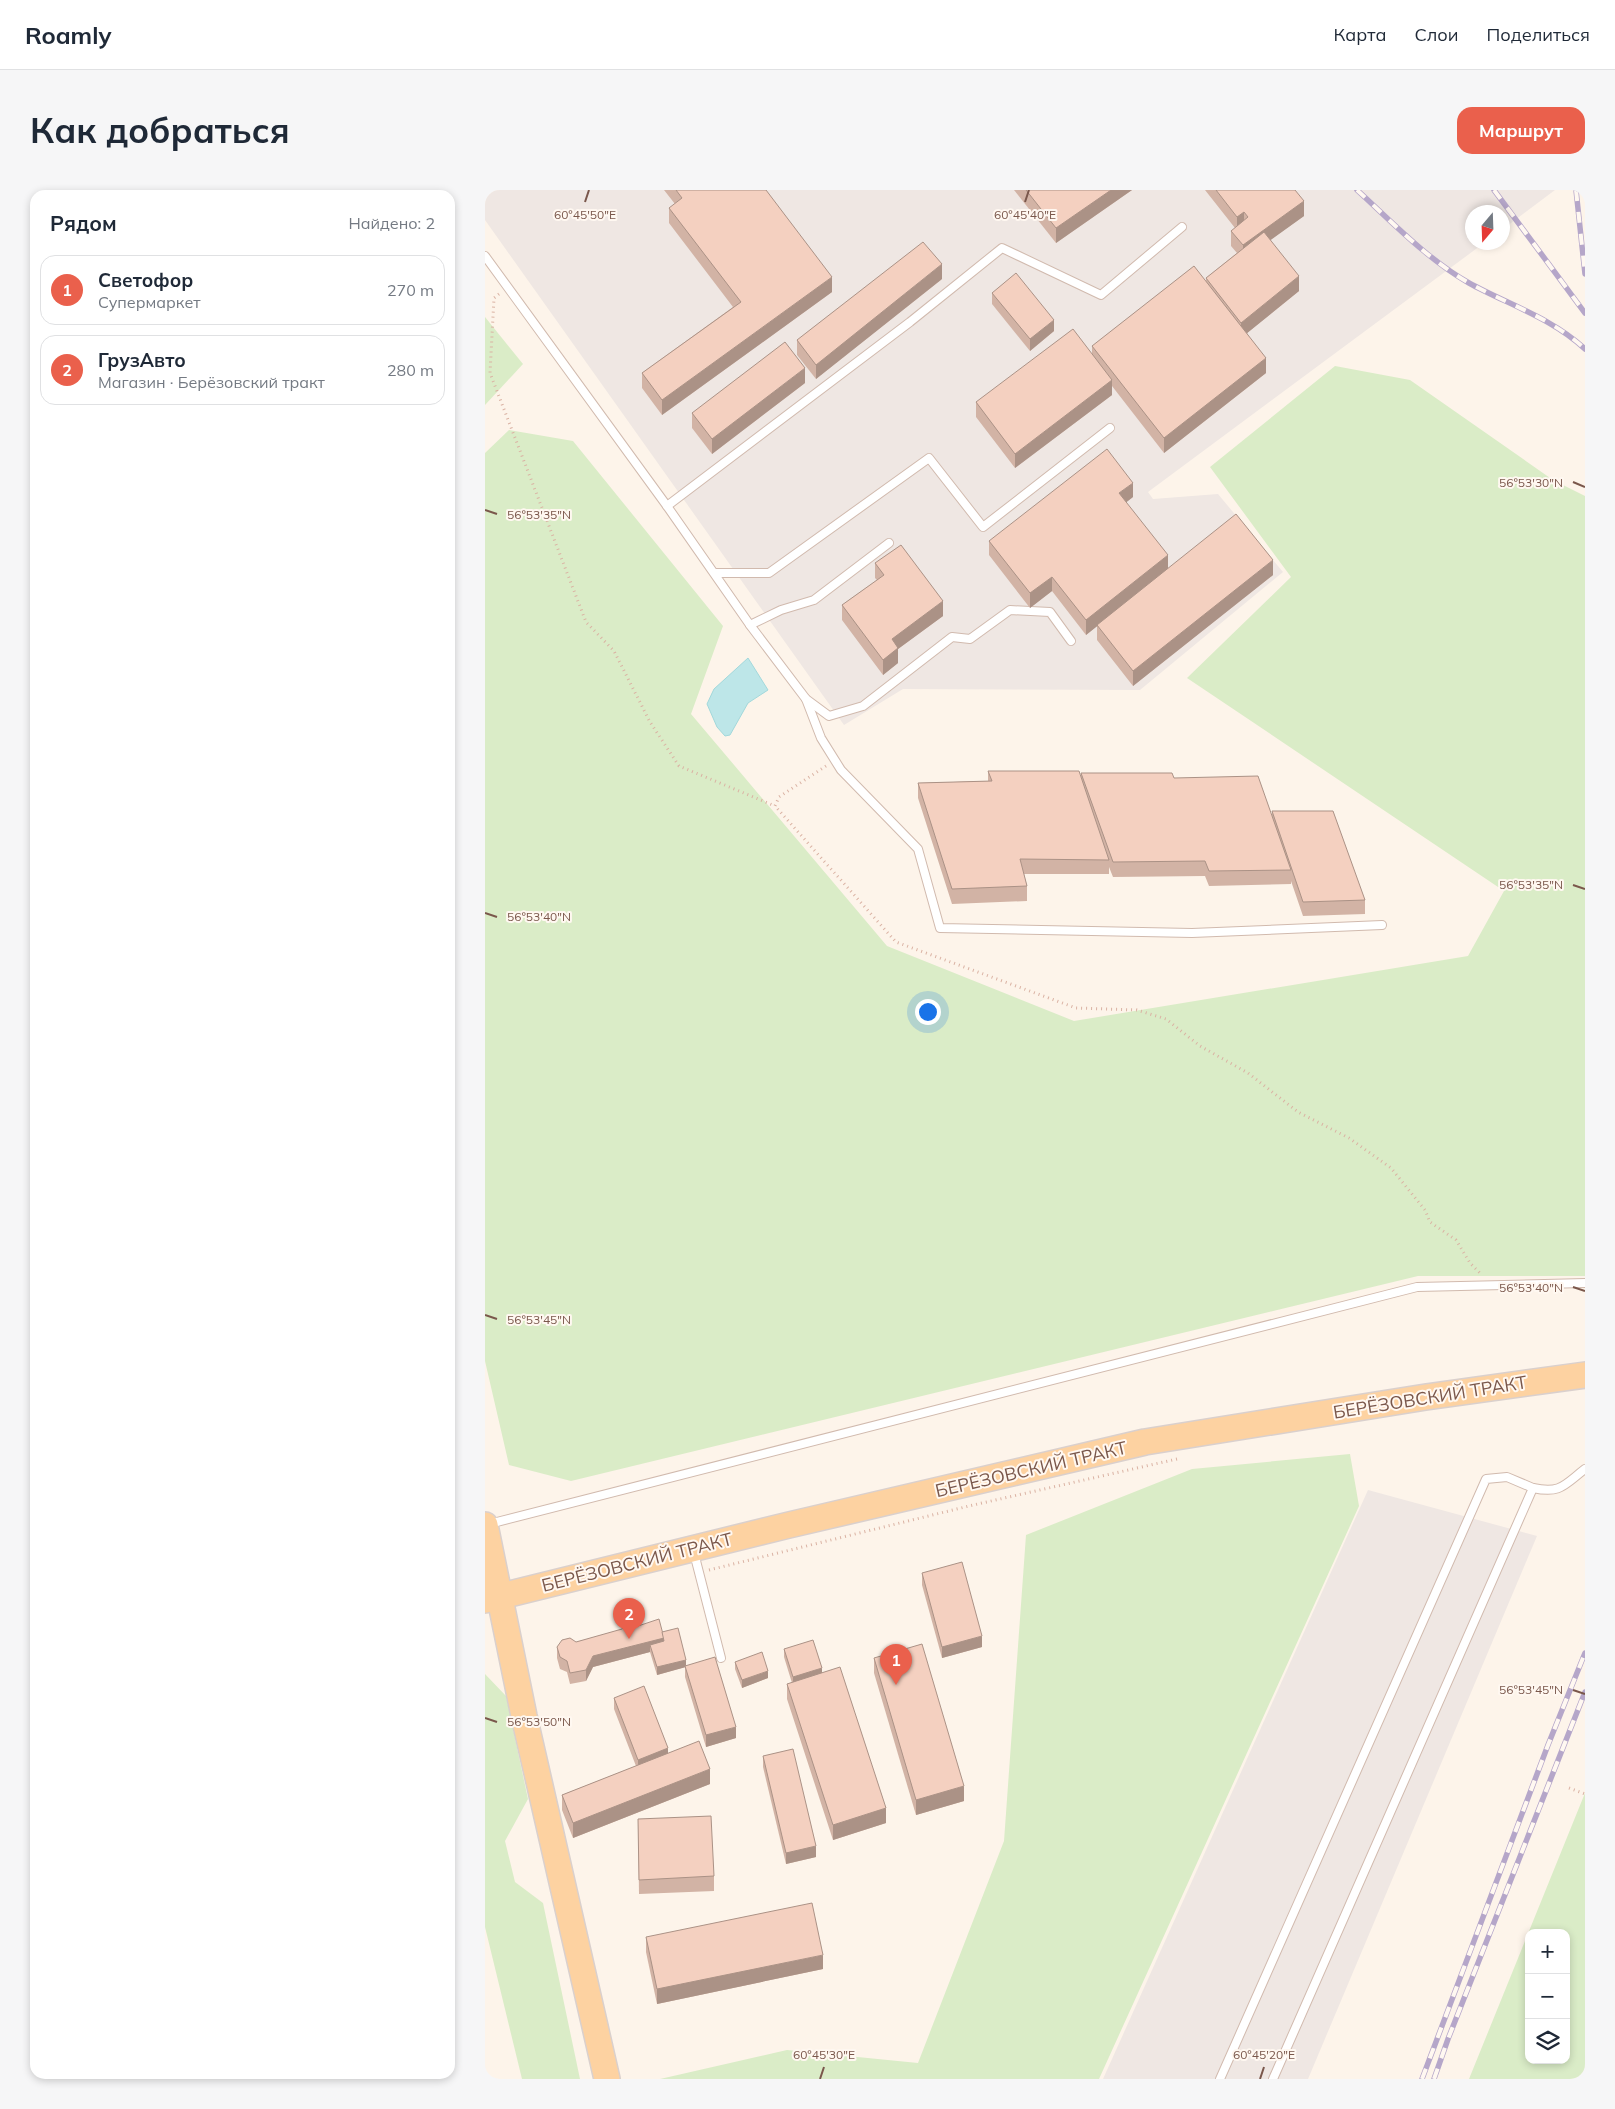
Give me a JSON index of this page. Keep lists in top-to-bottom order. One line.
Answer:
{"streets":{"main road":["БЕРЁЗОВСКИЙ ТРАКТ"]},"north":"bottom","page":{"header":"Roamly","nav":["Карта","Слои","Поделиться"],"buttons":"Маршрут","title":"Как добраться","heading":["Рядом","Найдено: 2"],"list":[{"mark":"1","name":"Светофор","note":"Супермаркет","value":"270 m"},{"mark":"2","name":"ГрузАвто","note":"Магазин · Берёзовский тракт","value":"280 m"}],"pins":["2","1"],"map_buttons":["+","−"]},"coordinates":["60°45'50\"E","60°45'40\"E","56°53'30\"N","56°53'35\"N","56°53'40\"N","56°53'45\"N","56°53'50\"N","60°45'30\"E","60°45'20\"E"]}
